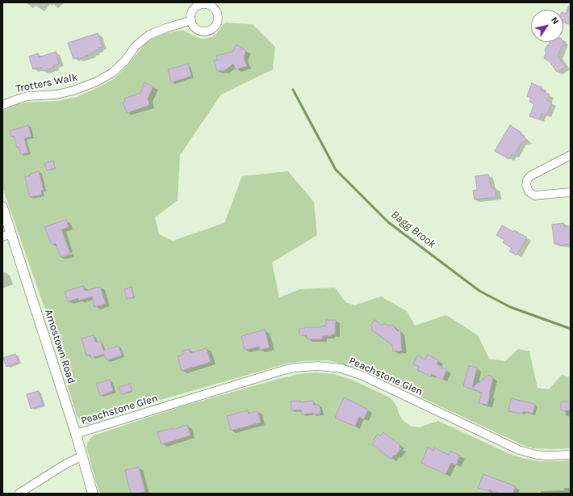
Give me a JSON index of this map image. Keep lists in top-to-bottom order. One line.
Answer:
{"streets":{"street":["Trotters Walk","Amostown Road","Peachstone Glen"]},"crossings":[["Amostown Road","Peachstone Glen"]],"water":["Bagg Brook"],"north":"top right"}
